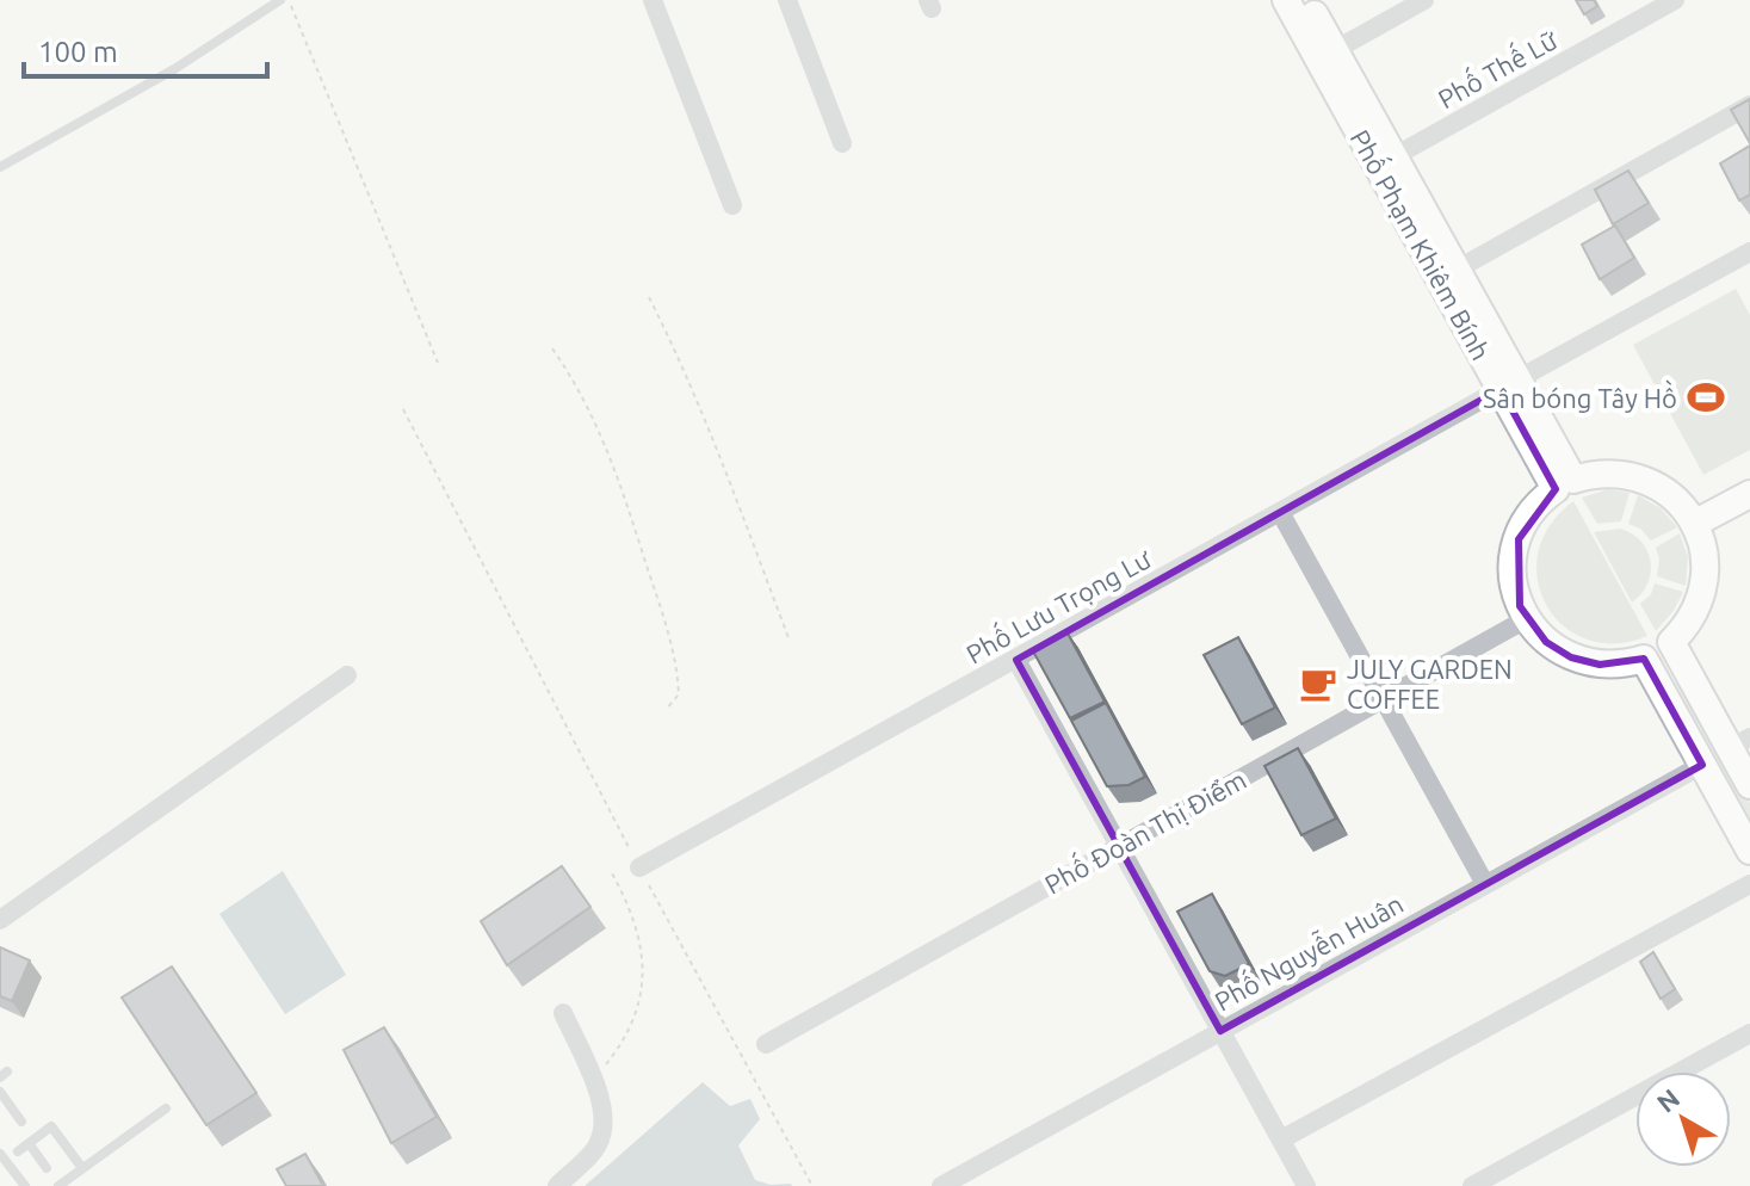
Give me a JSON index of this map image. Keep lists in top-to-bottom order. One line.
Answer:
{"streets":{"street":["Phố Thế Lữ","Phố Phạm Khiêm Bính","Phố Lưu Trọng Lư","Phố Đoàn Thị Điểm","Phố Nguyễn Huân"]},"crossings":[["Phố Thế Lữ","Phố Phạm Khiêm Bính"],["Phố Phạm Khiêm Bính","Phố Lưu Trọng Lư"]],"places":{"sports":["Sân bóng Tây Hồ"],"cafe":["JULY GARDEN COFFEE"]},"scale_bar":"100 m","north":"top left"}
